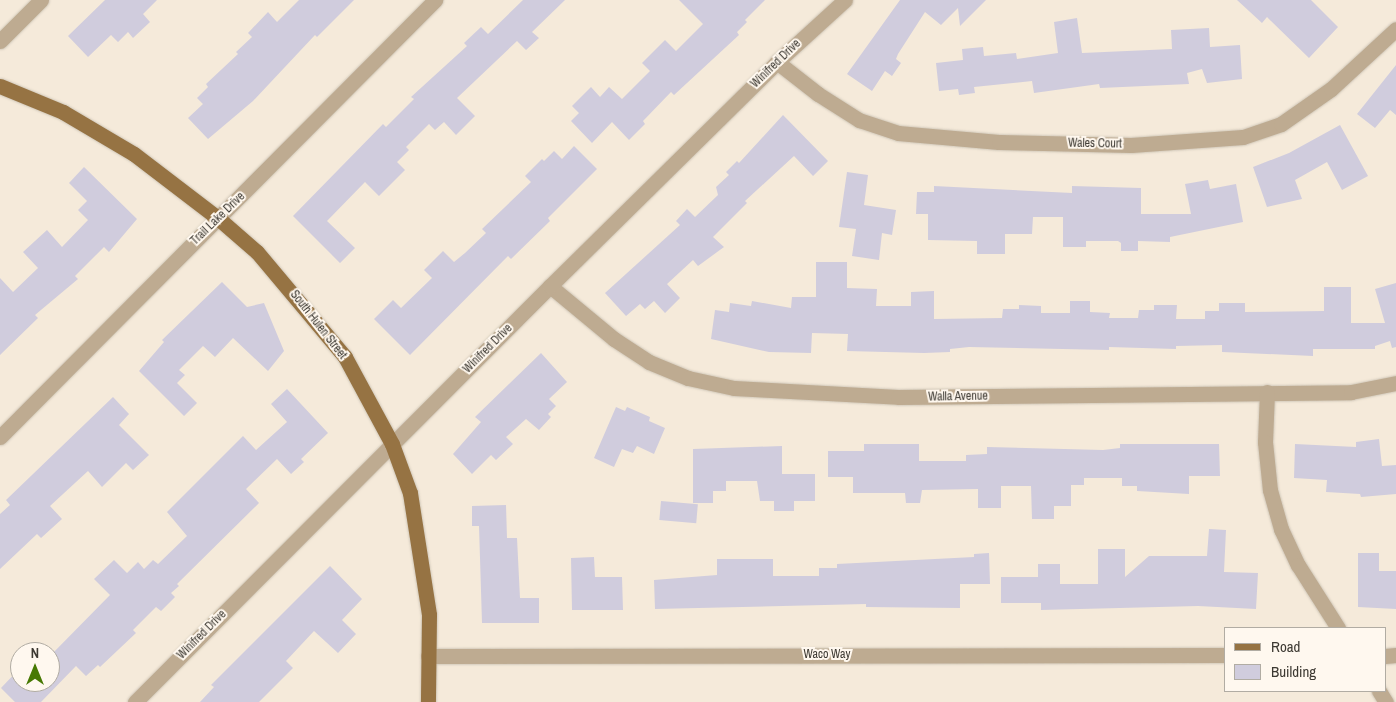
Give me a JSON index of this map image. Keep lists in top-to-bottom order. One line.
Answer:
{"streets":{"main road":["South Hulen Street"],"street":["Winifred Drive","Wales Court","Trail Lake Drive","Walla Avenue","Waco Way"]},"crossings":[["Winifred Drive","Wales Court"],["Winifred Drive","South Hulen Street"],["Winifred Drive","Walla Avenue"],["Trail Lake Drive","South Hulen Street"],["South Hulen Street","Waco Way"]],"legend":["Road","Building"],"north":"top"}
